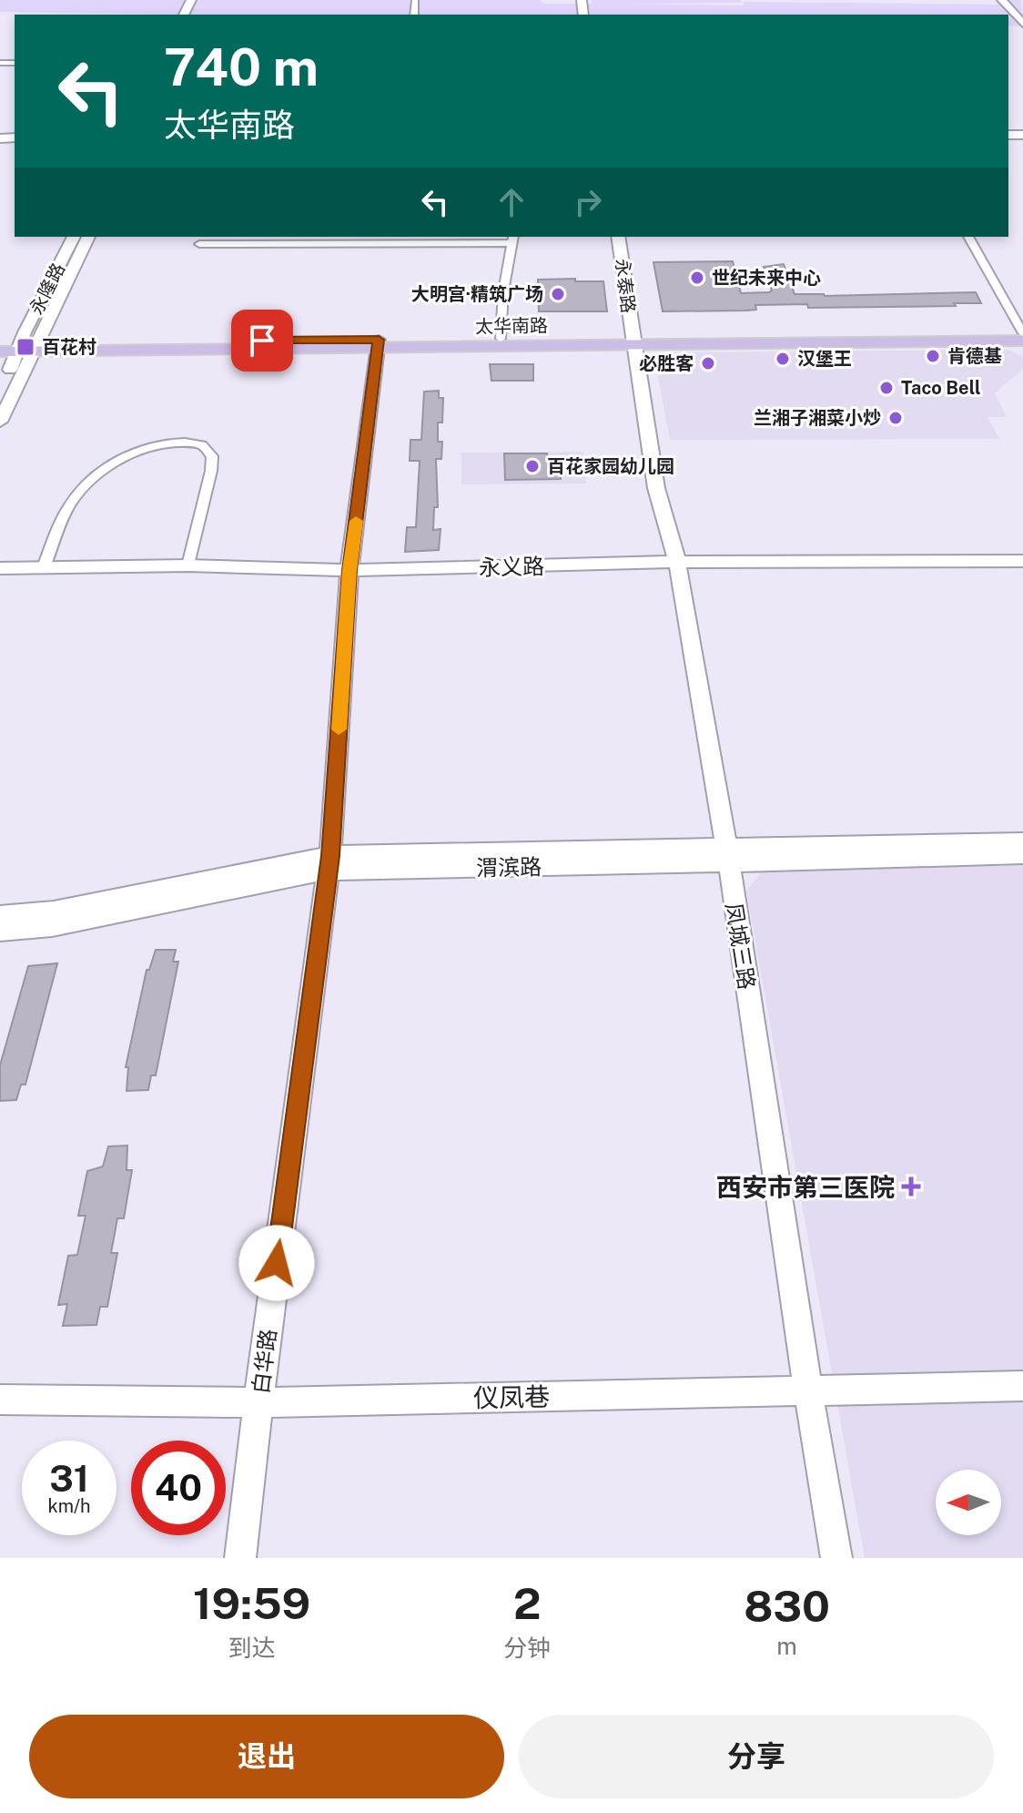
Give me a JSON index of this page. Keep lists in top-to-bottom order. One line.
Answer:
{"streets":{"main road":["太华南路"],"street":["永泰路","永隆路","永义路","渭滨路","凤城三路","白华路","仪凤巷"]},"crossings":[["永泰路","太华南路"],["永泰路","凤城三路"],["永隆路","太华南路"],["太华南路","凤城三路"],["太华南路","白华路"],["永义路","凤城三路"],["永义路","白华路"],["渭滨路","凤城三路"],["渭滨路","白华路"],["凤城三路","仪凤巷"],["白华路","仪凤巷"]],"places":{"other":["世纪未来中心","大明宫·精筑广场","肯德基","汉堡王","必胜客","Taco Bell","兰湘子湘菜小炒","百花家园幼儿园"],"transit":["百花村"],"health":["西安市第三医院"]},"north":"left","page":{"turn":["740 m","太华南路"],"speed":"31 km/h","limit":"40","eta":["19:59","到达","2","分钟","830","m"],"buttons":["退出","分享"]}}
